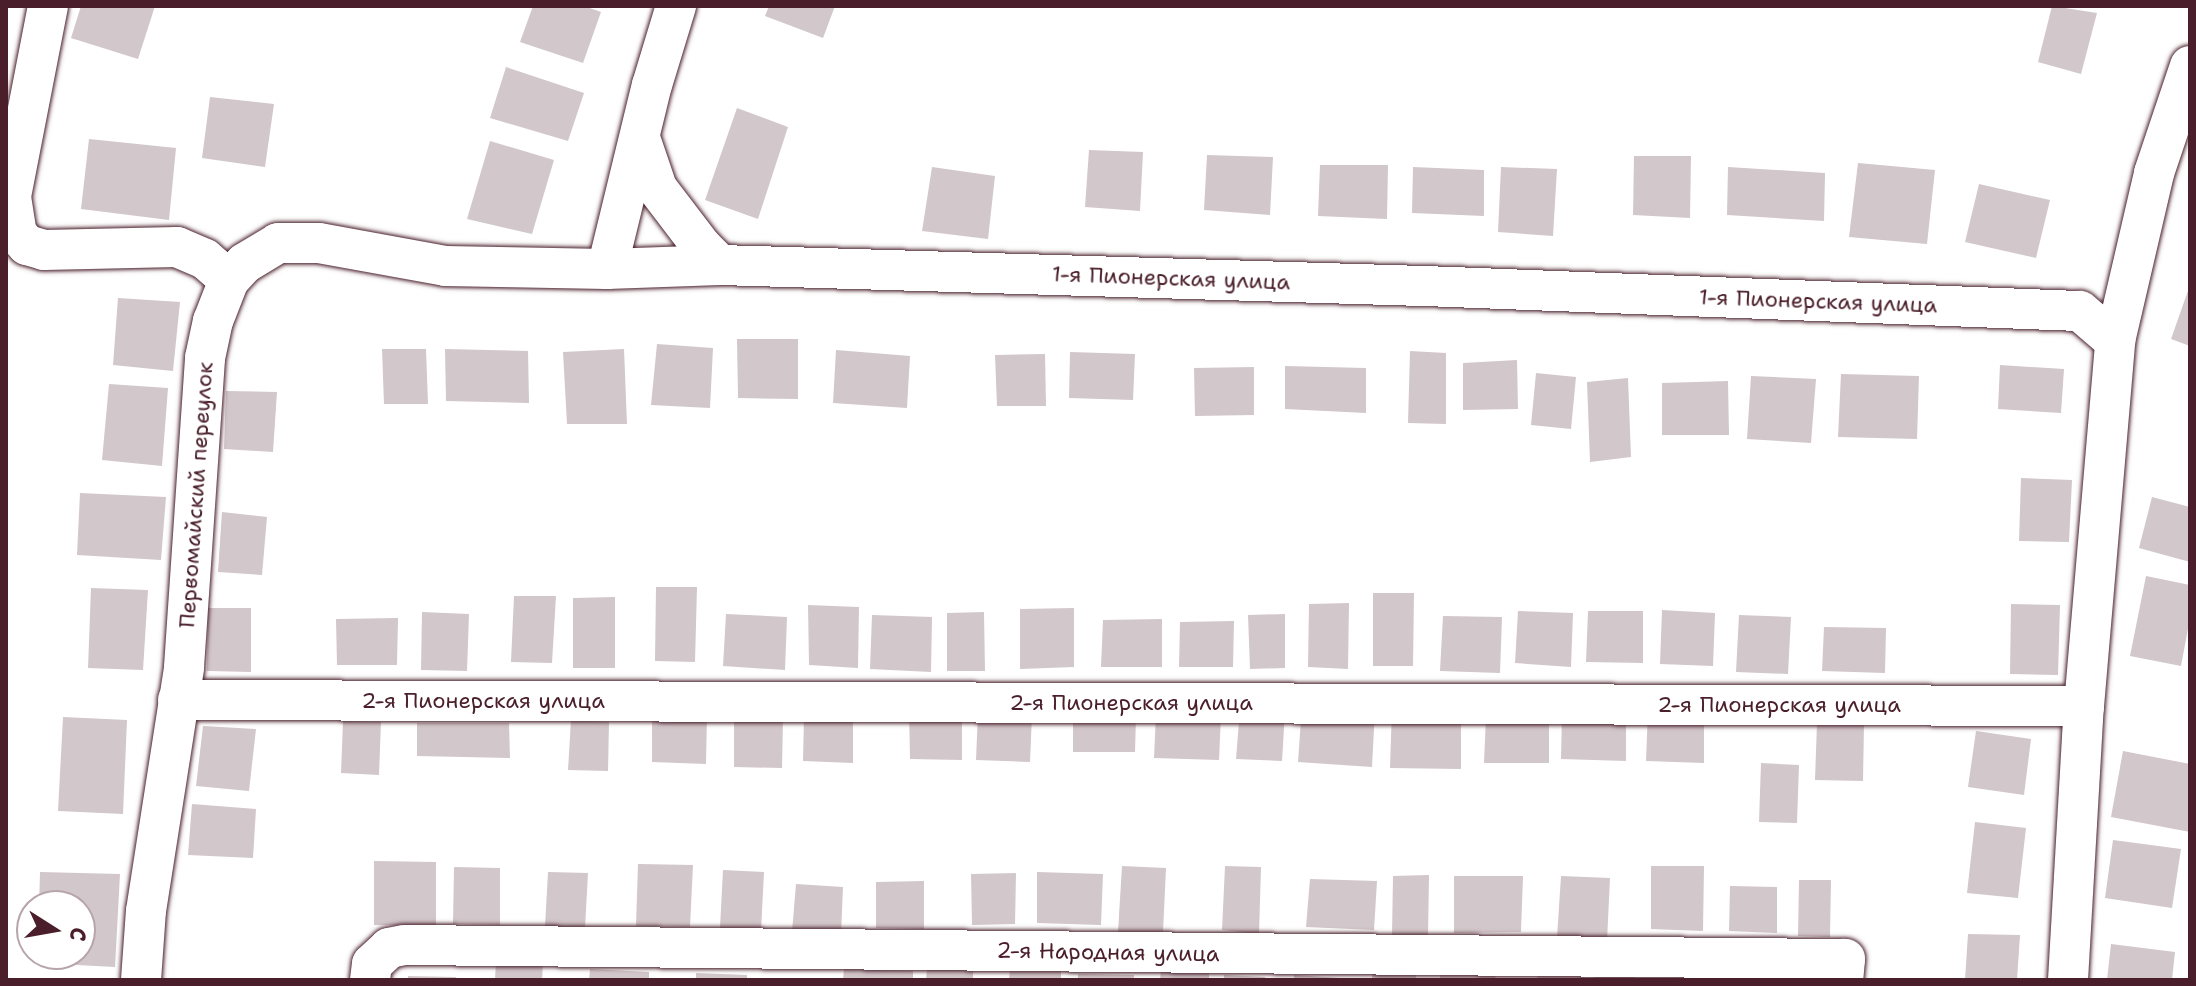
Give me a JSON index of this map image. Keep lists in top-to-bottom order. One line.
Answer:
{"streets":{"street":["1-я Пионерская улица","Первомайский переулок","2-я Пионерская улица","2-я Народная улица"]},"crossings":[["1-я Пионерская улица","Первомайский переулок"],["Первомайский переулок","2-я Пионерская улица"]],"north":"right"}
